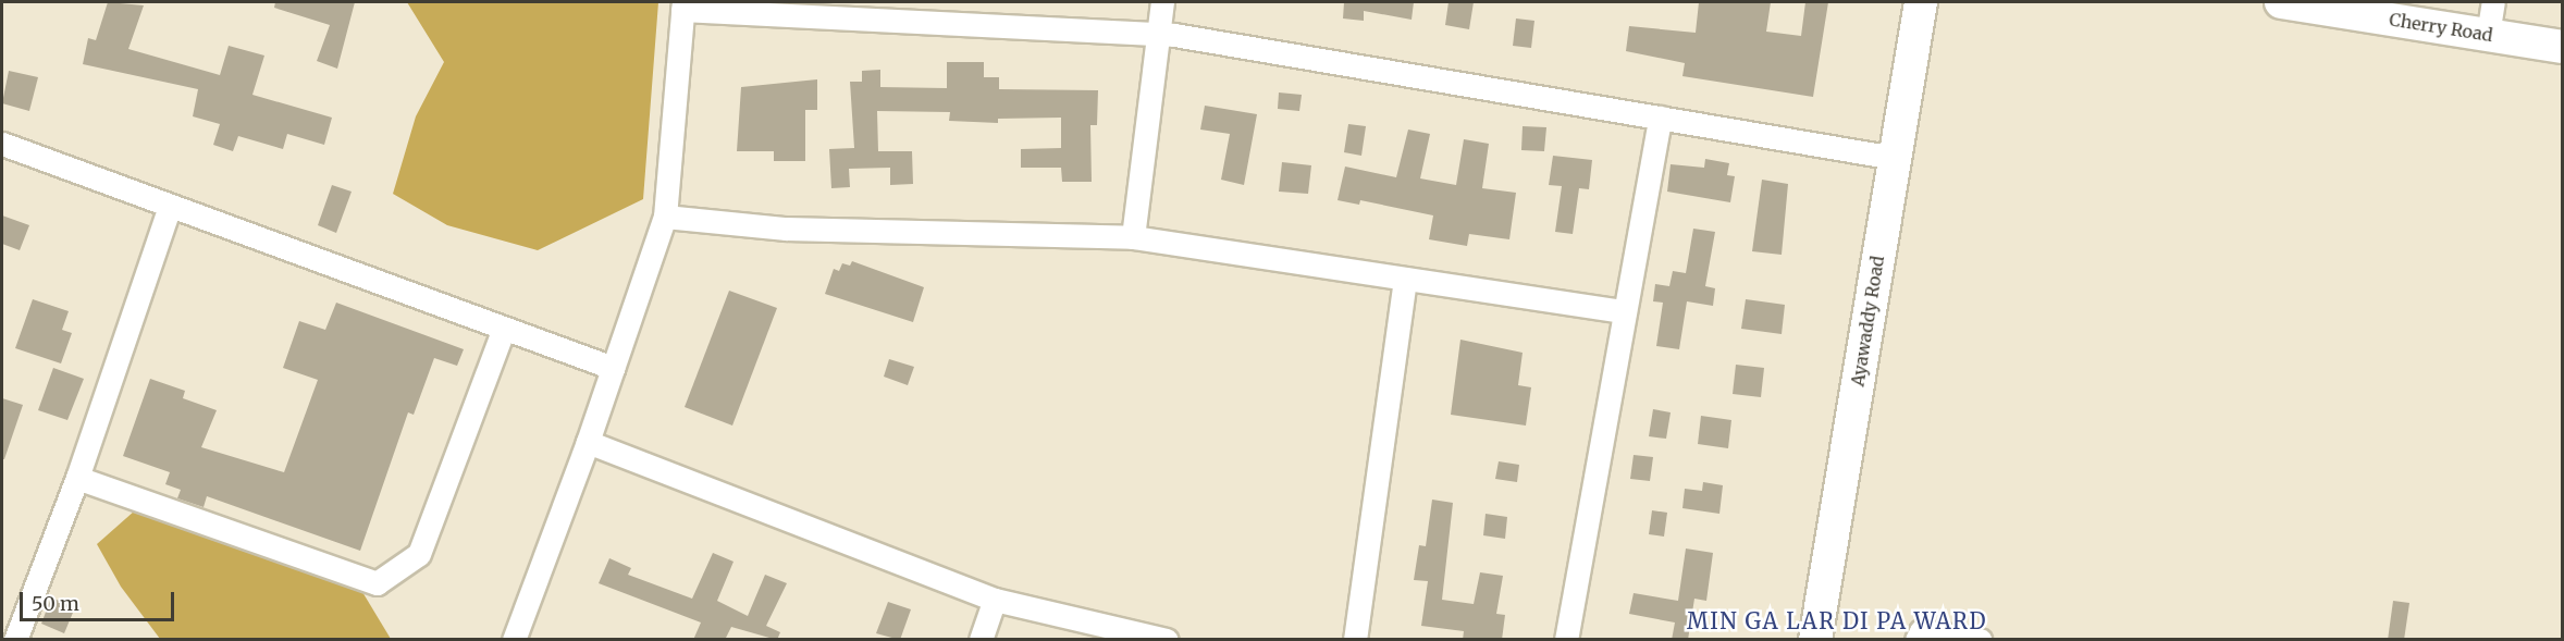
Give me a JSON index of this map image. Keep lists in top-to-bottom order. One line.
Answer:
{"streets":{"street":["Cherry Road","Ayawaddy Road"]},"districts":["MIN GA LAR DI PA WARD"],"scale_bar":"50 m"}
